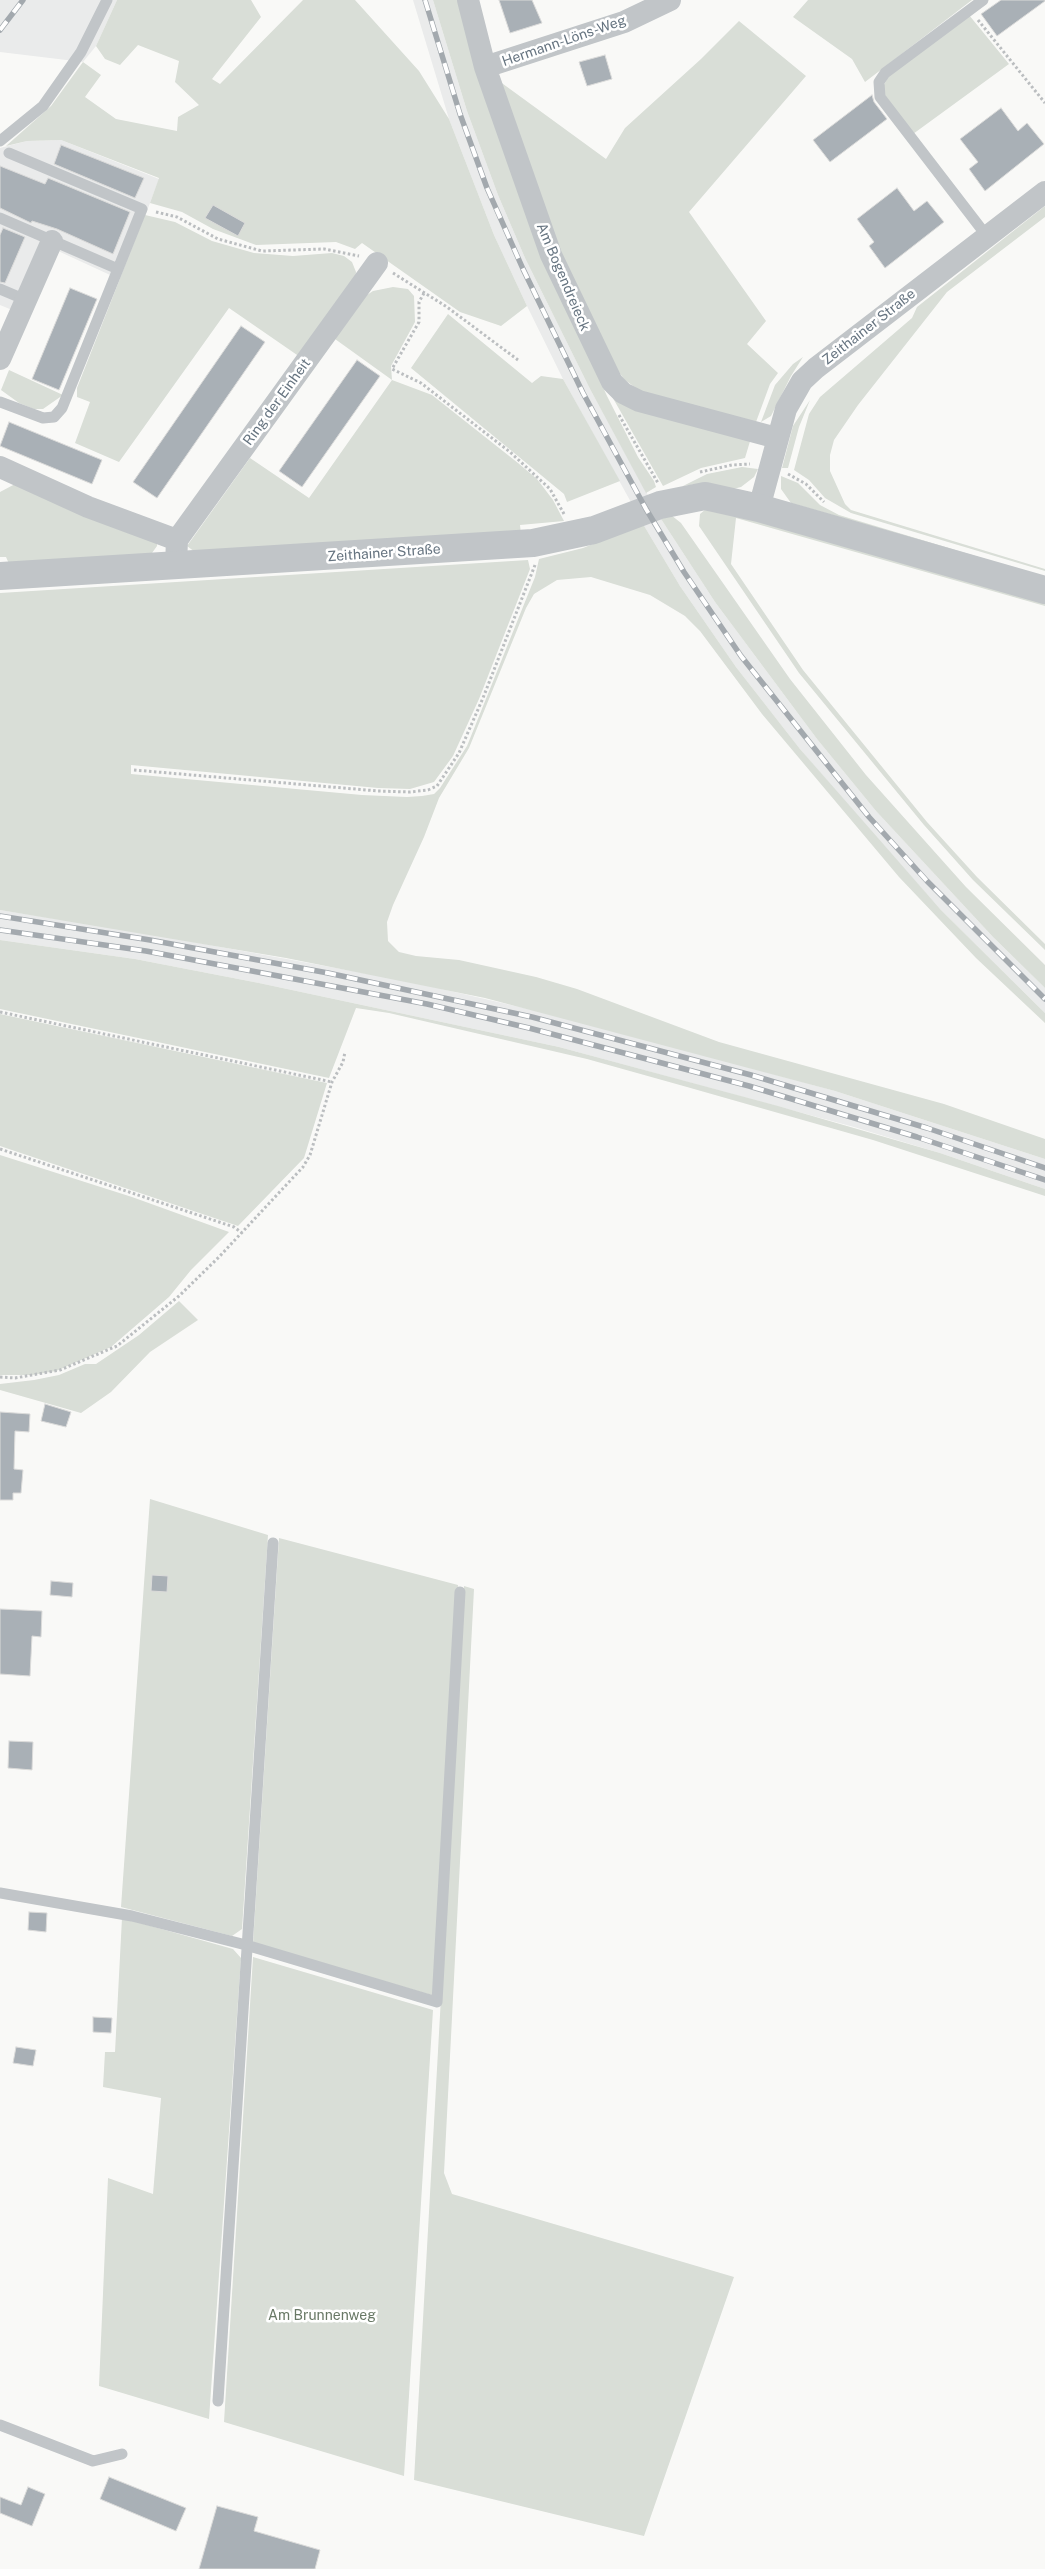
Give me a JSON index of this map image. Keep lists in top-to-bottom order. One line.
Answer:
{"streets":{"street":["Hermann-Löns-Weg","Am Bogendreieck","Zeithainer Straße","Ring der Einheit"]},"crossings":[["Hermann-Löns-Weg","Am Bogendreieck"],["Am Bogendreieck","Zeithainer Straße"],["Zeithainer Straße","Ring der Einheit"]],"parks":["Am Brunnenweg"]}
